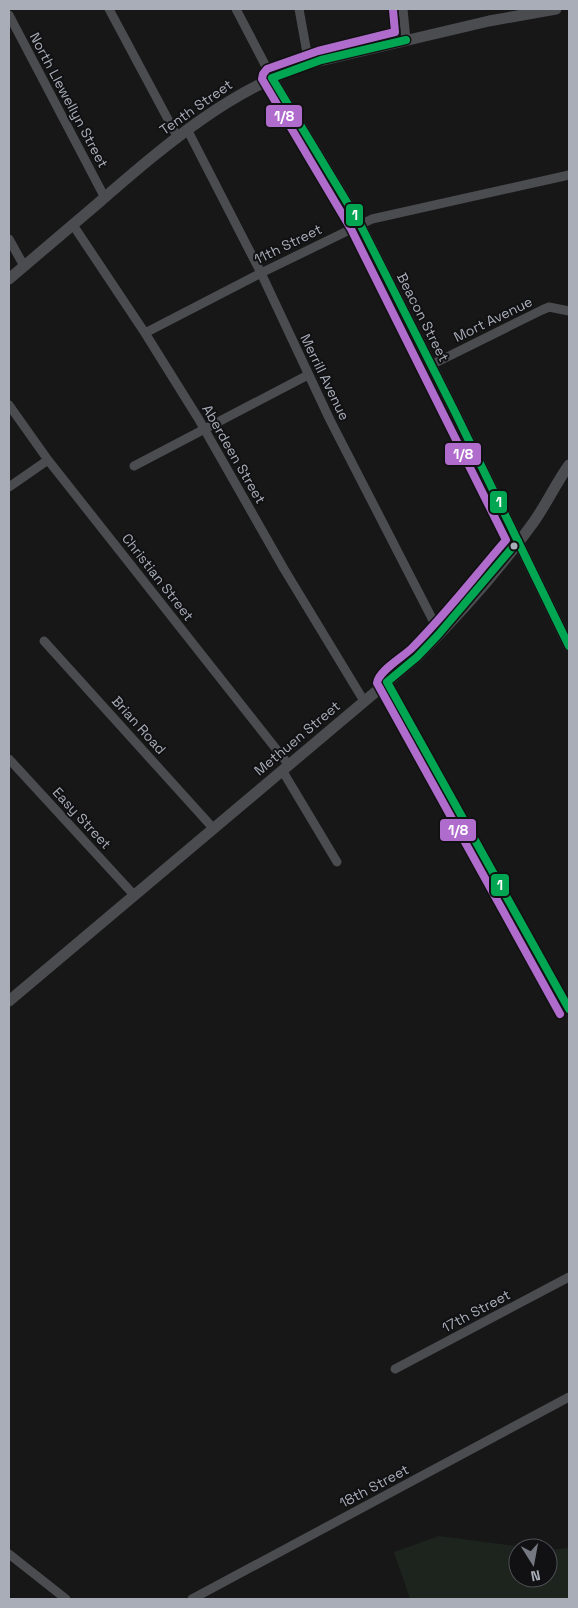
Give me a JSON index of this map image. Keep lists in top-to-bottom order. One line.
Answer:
{"streets":{"street":["North Llewellyn Street","Tenth Street","11th Street","Beacon Street","Mort Avenue","Merrill Avenue","Aberdeen Street","Christian Street","Brian Road","Methuen Street","Easy Street","17th Street","18th Street"]},"crossings":[["North Llewellyn Street","Tenth Street"],["Tenth Street","Beacon Street"],["Tenth Street","Merrill Avenue"],["Tenth Street","Aberdeen Street"],["11th Street","Beacon Street"],["11th Street","Merrill Avenue"],["11th Street","Aberdeen Street"],["Beacon Street","Mort Avenue"],["Beacon Street","Methuen Street"],["Merrill Avenue","Methuen Street"],["Aberdeen Street","Methuen Street"],["Christian Street","Methuen Street"],["Brian Road","Methuen Street"],["Methuen Street","Easy Street"]],"lines":["transit line 1/8","transit line 1"],"north":"bottom"}
